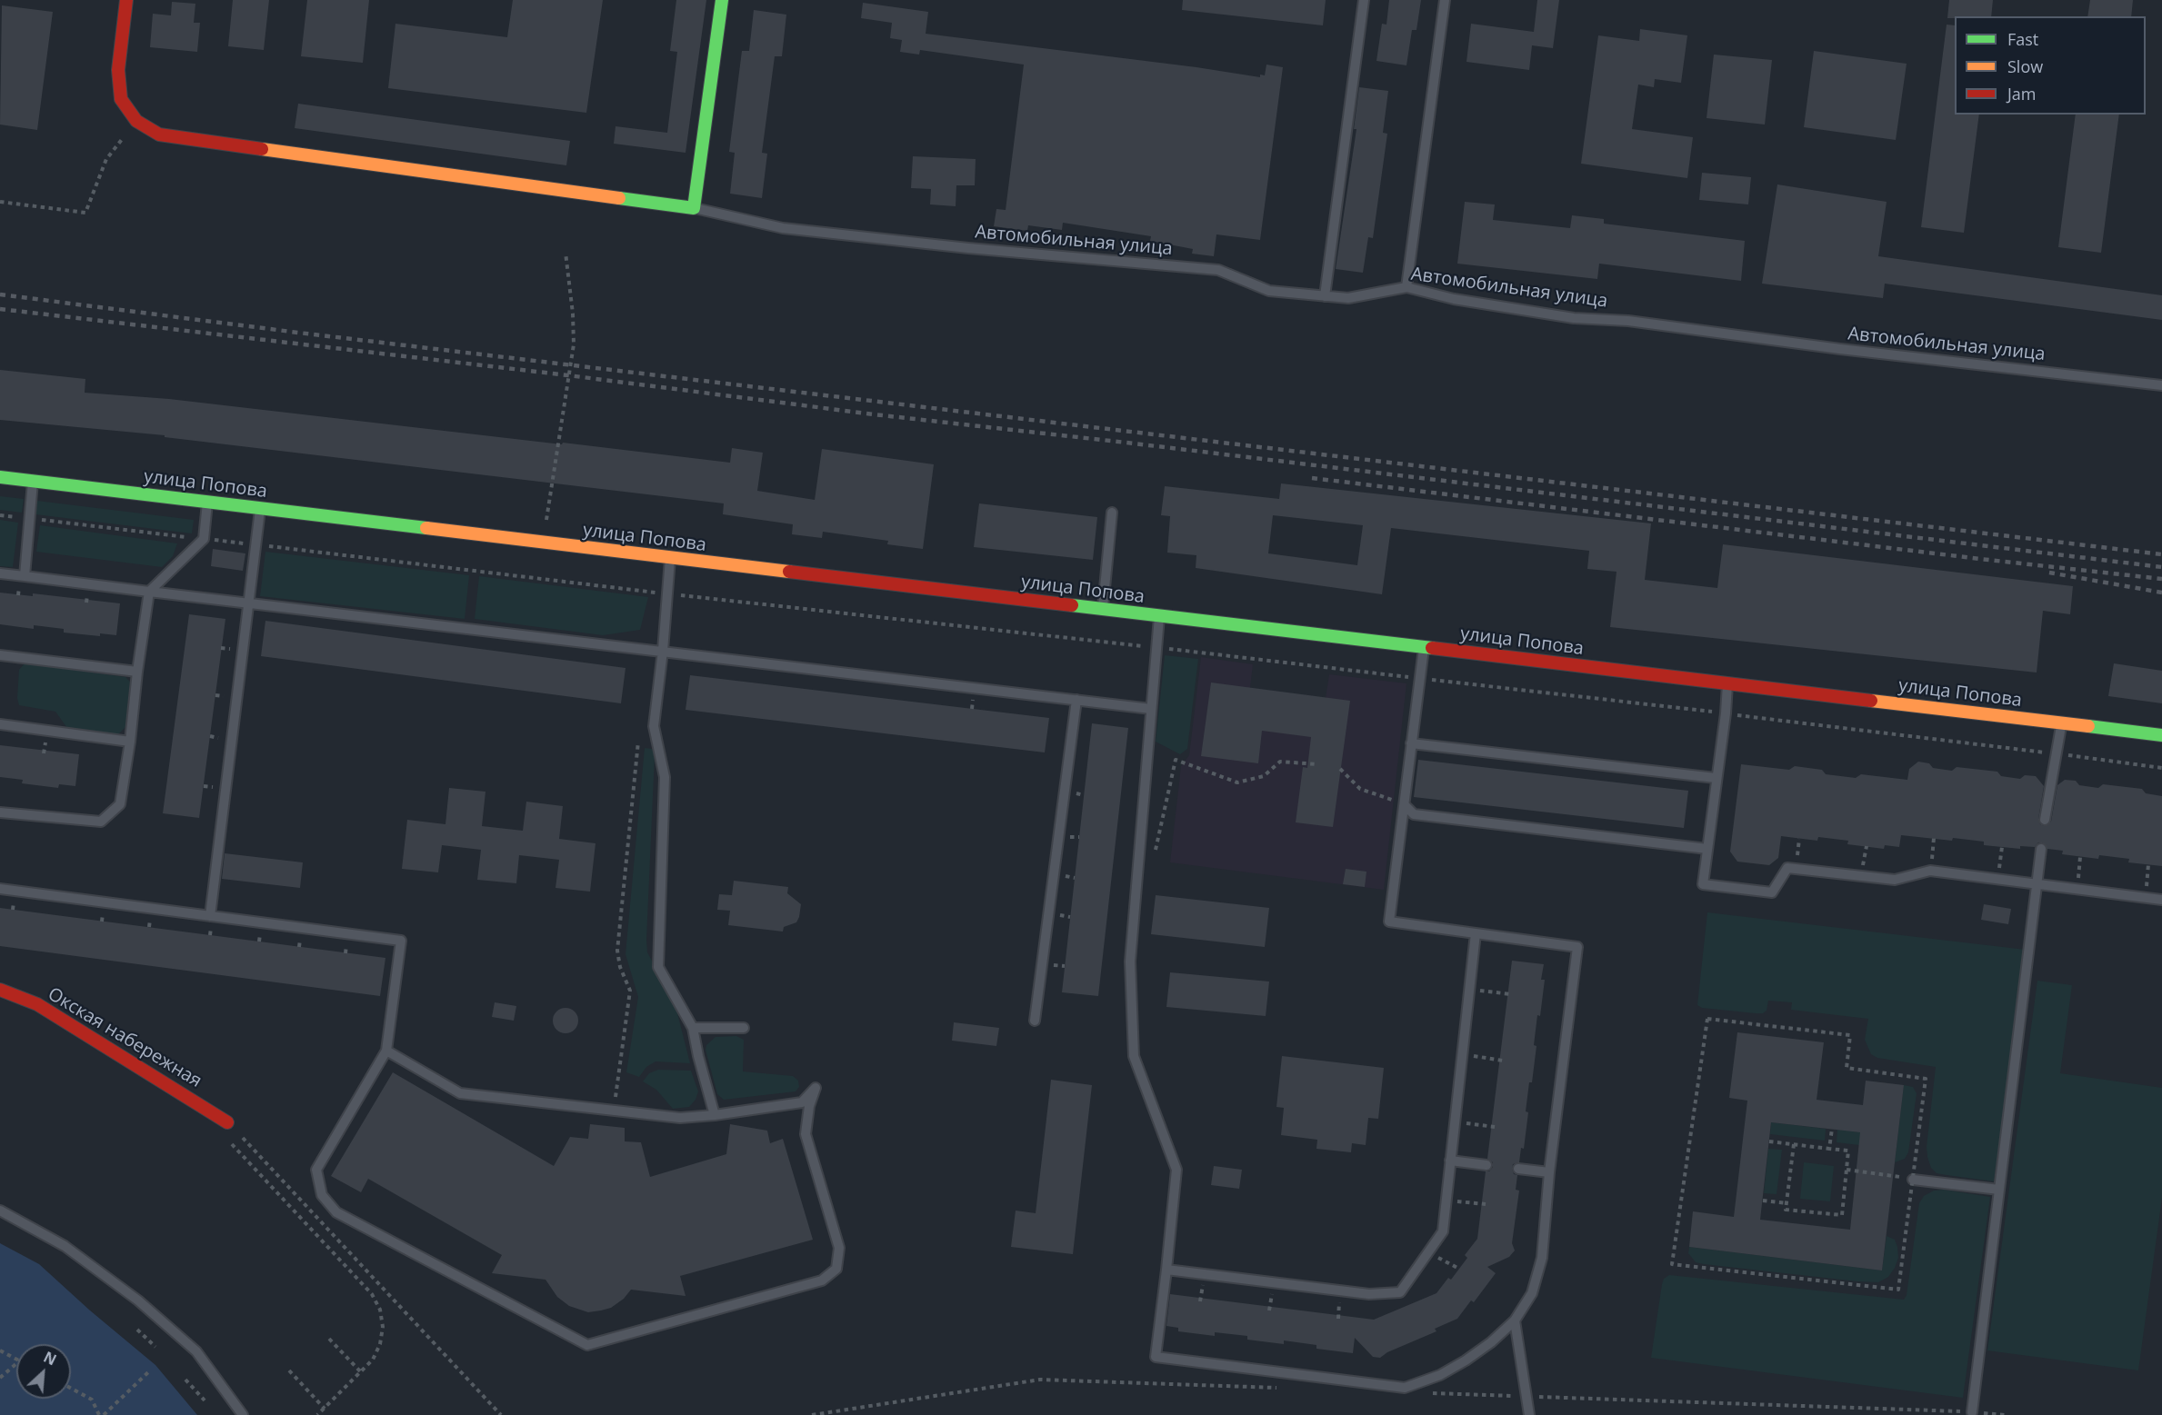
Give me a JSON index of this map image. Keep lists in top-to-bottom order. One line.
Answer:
{"streets":{"street":["улица Попова","Окская набережная"],"lane":["Автомобильная улица"]},"legend":["Fast","Slow","Jam"],"north":"top right"}
